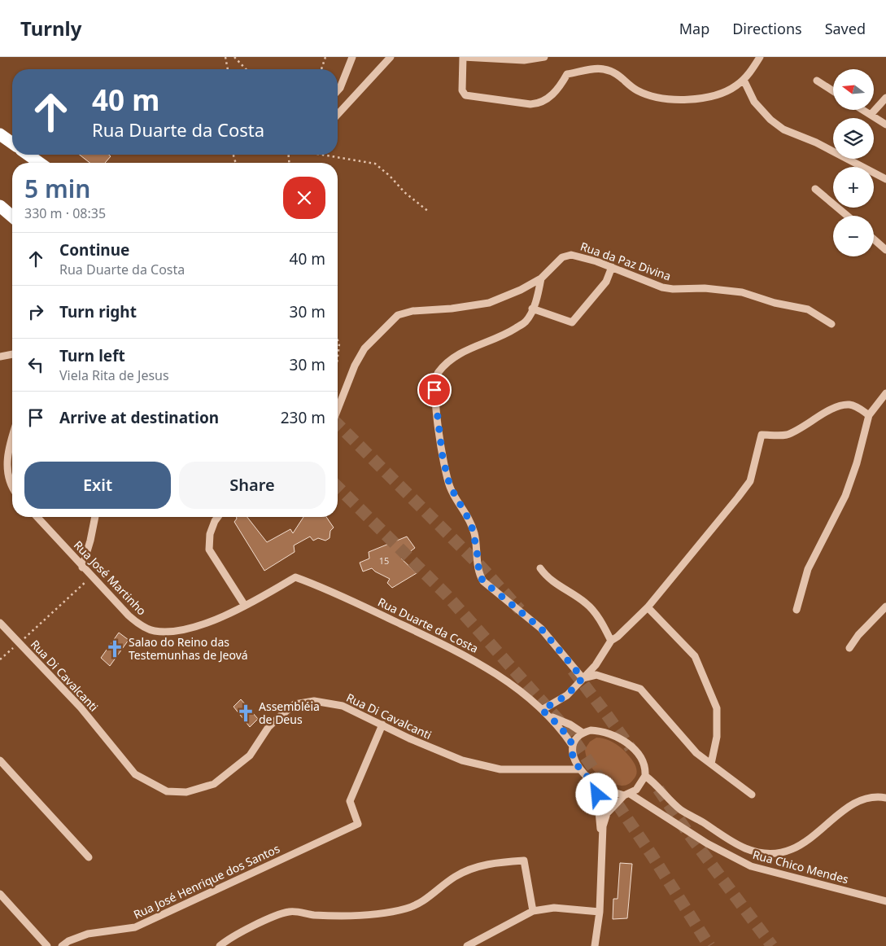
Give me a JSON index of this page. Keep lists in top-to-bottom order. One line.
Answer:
{"streets":{"street":["Rua da Paz Divina","Rua José Martinho","Rua Duarte da Costa","Rua Di Cavalcanti","Rua Chico Mendes","Rua José Henrique dos Santos"]},"crossings":[["Rua José Martinho","Rua Duarte da Costa"],["Rua Di Cavalcanti","Rua Chico Mendes"],["Rua Di Cavalcanti","Rua José Henrique dos Santos"]],"places":{"church":["Salao do Reino das Testemunhas de Jeová","Assembléia de Deus"]},"house_numbers":["15"],"north":"left","page":{"header":"Turnly","nav":["Map","Directions","Saved"],"map_buttons":["+","−"],"turn":["40 m","Rua Duarte da Costa"],"heading":["5 min","330 m · 08:35"],"list":[{"name":"Continue","note":"Rua Duarte da Costa","value":"40 m"},{"name":"Turn right","value":"30 m"},{"name":"Turn left","note":"Viela Rita de Jesus","value":"30 m"},{"name":"Arrive at destination","value":"230 m"}],"buttons":["Exit","Share"]}}
